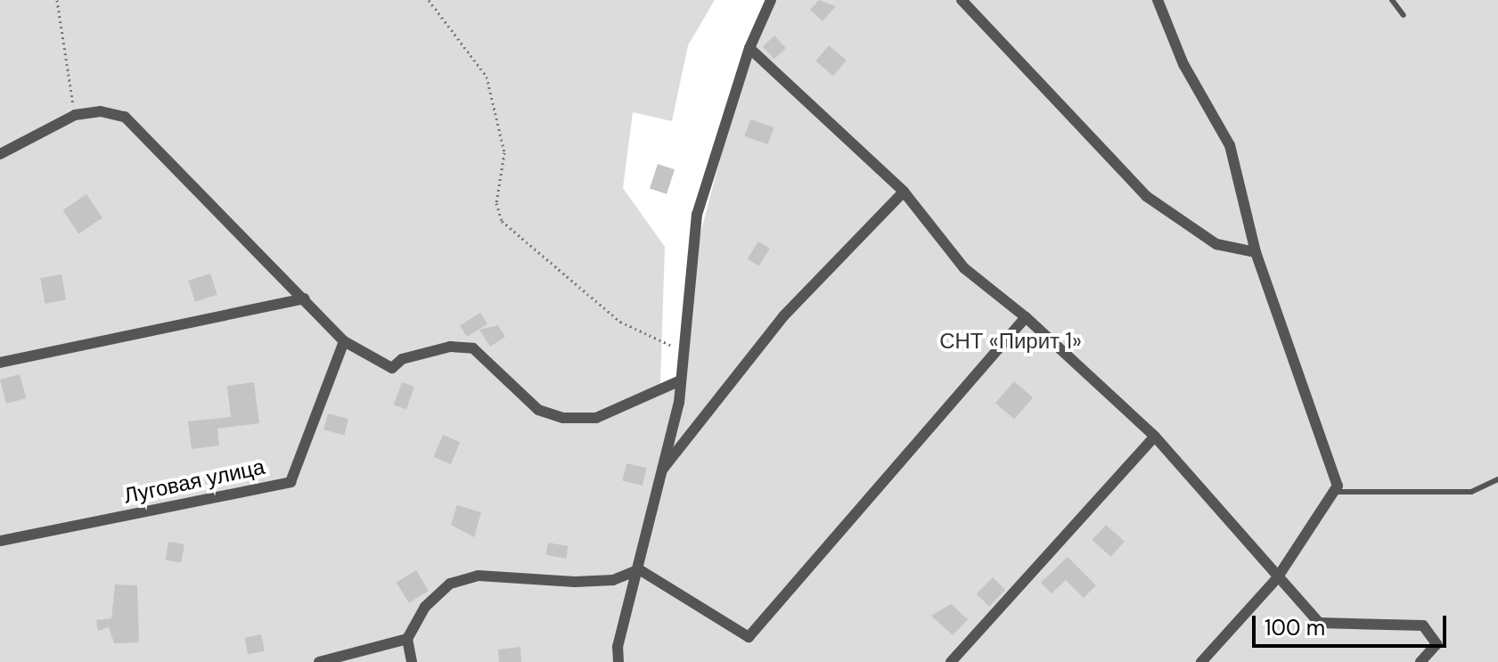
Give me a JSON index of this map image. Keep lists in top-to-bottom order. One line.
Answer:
{"streets":{"street":["Луговая улица"]},"parks":["СНТ «Пирит 1»"],"scale_bar":"100 m"}
